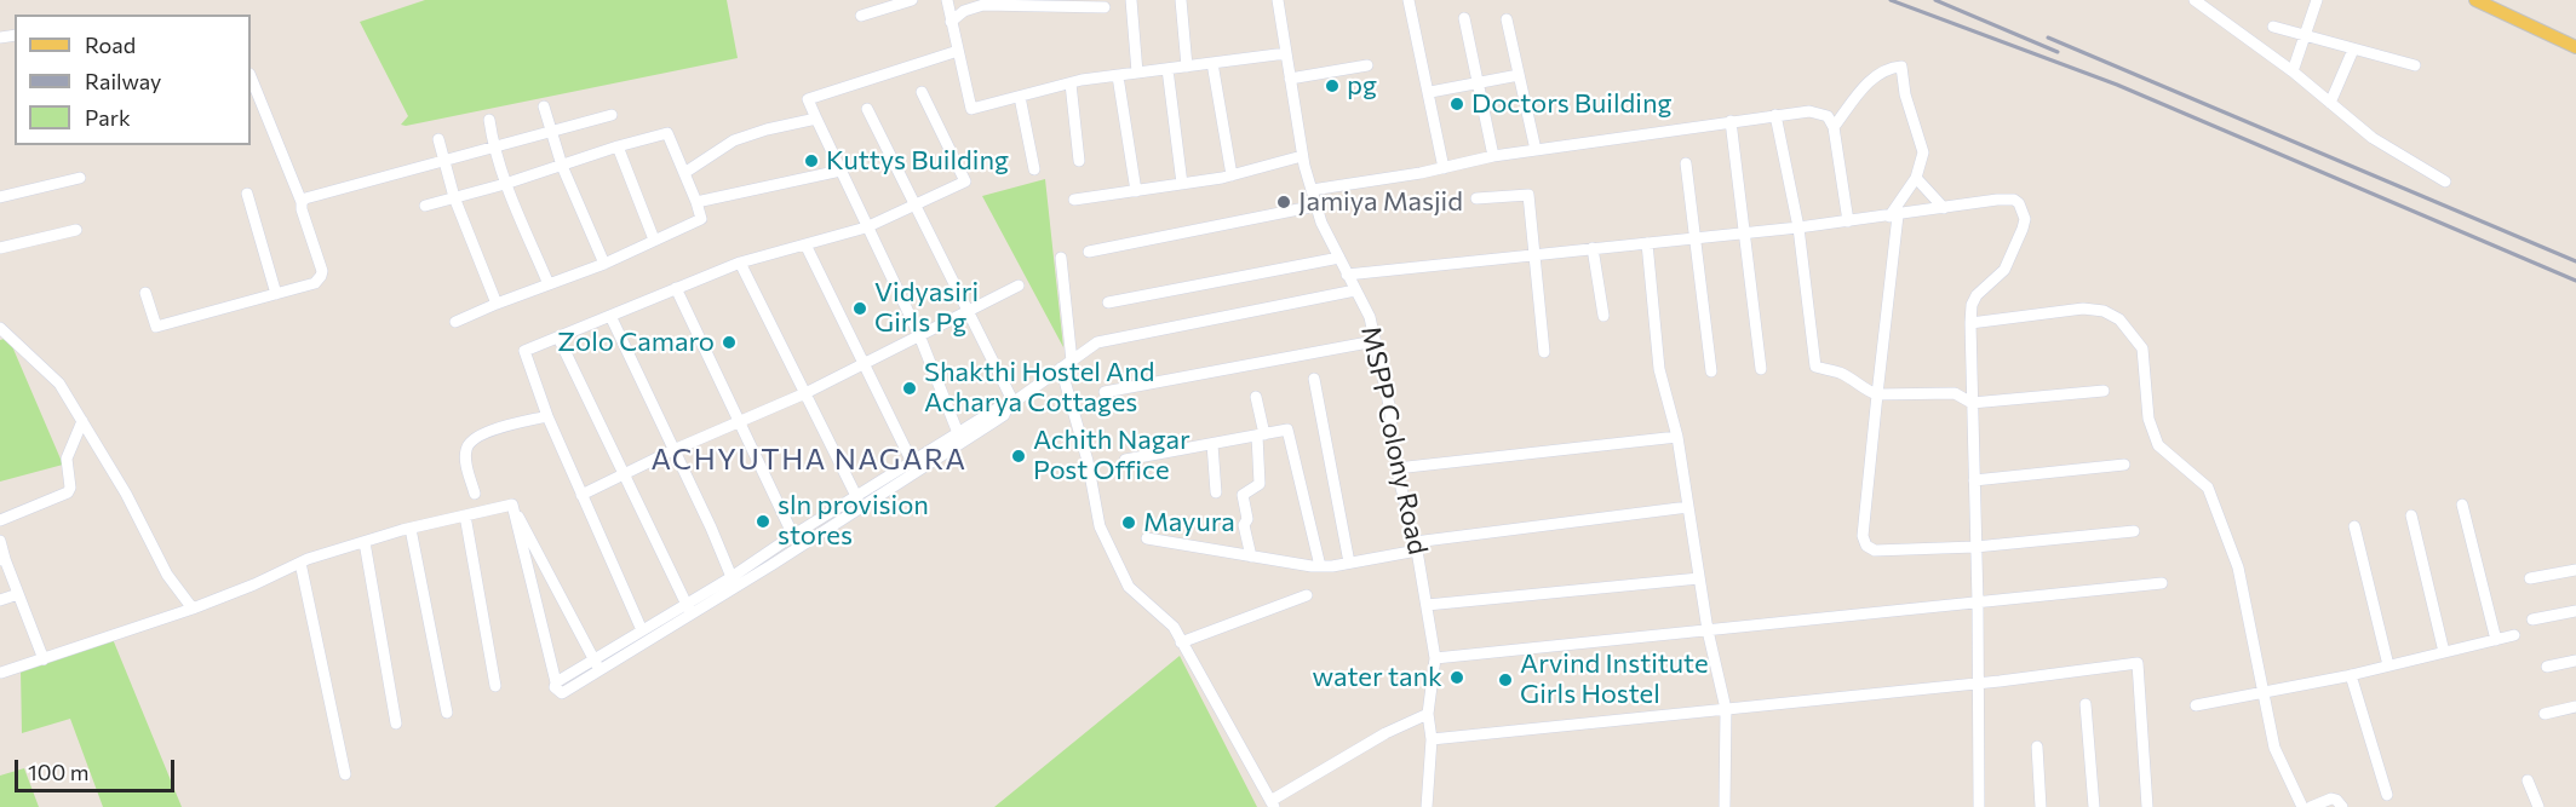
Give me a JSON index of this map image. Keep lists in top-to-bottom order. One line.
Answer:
{"streets":{"street":["MSPP Colony Road"]},"districts":["ACHYUTHA NAGARA"],"places":["pg","Doctors Building","Kuttys Building","Jamiya Masjid","Vidyasiri Girls Pg","Zolo Camaro","Shakthi Hostel And Acharya Cottages","Achith Nagar Post Office","sln provision stores","Mayura","water tank","Arvind Institute Girls Hostel"],"legend":["Road","Railway","Park"],"scale_bar":"100 m"}
